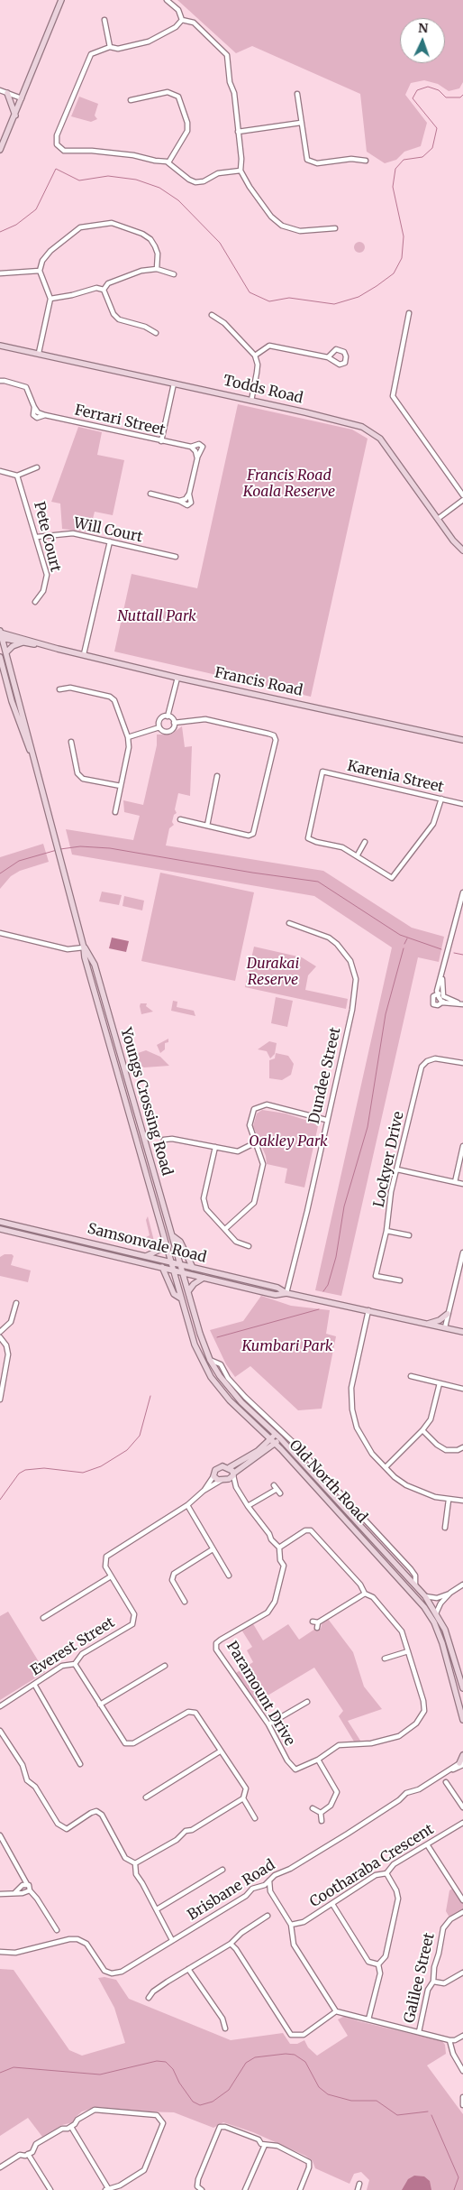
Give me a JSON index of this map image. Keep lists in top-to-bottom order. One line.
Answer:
{"streets":{"main road":["Todds Road","Francis Road","Youngs Crossing Road","Samsonvale Road","Old North Road","Everest Street"],"street":["Ferrari Street","Will Court","Pete Court","Karenia Street","Dundee Street","Lockyer Drive","Paramount Drive","Cootharaba Crescent","Brisbane Road","Galilee Street"]},"crossings":[["Will Court","Pete Court"],["Francis Road","Youngs Crossing Road"],["Dundee Street","Samsonvale Road"],["Youngs Crossing Road","Samsonvale Road"],["Youngs Crossing Road","Old North Road"],["Samsonvale Road","Old North Road"],["Old North Road","Everest Street"]],"parks":["Francis Road Koala Reserve","Nuttall Park","Durakai Reserve","Oakley Park","Kumbari Park"],"north":"top"}
